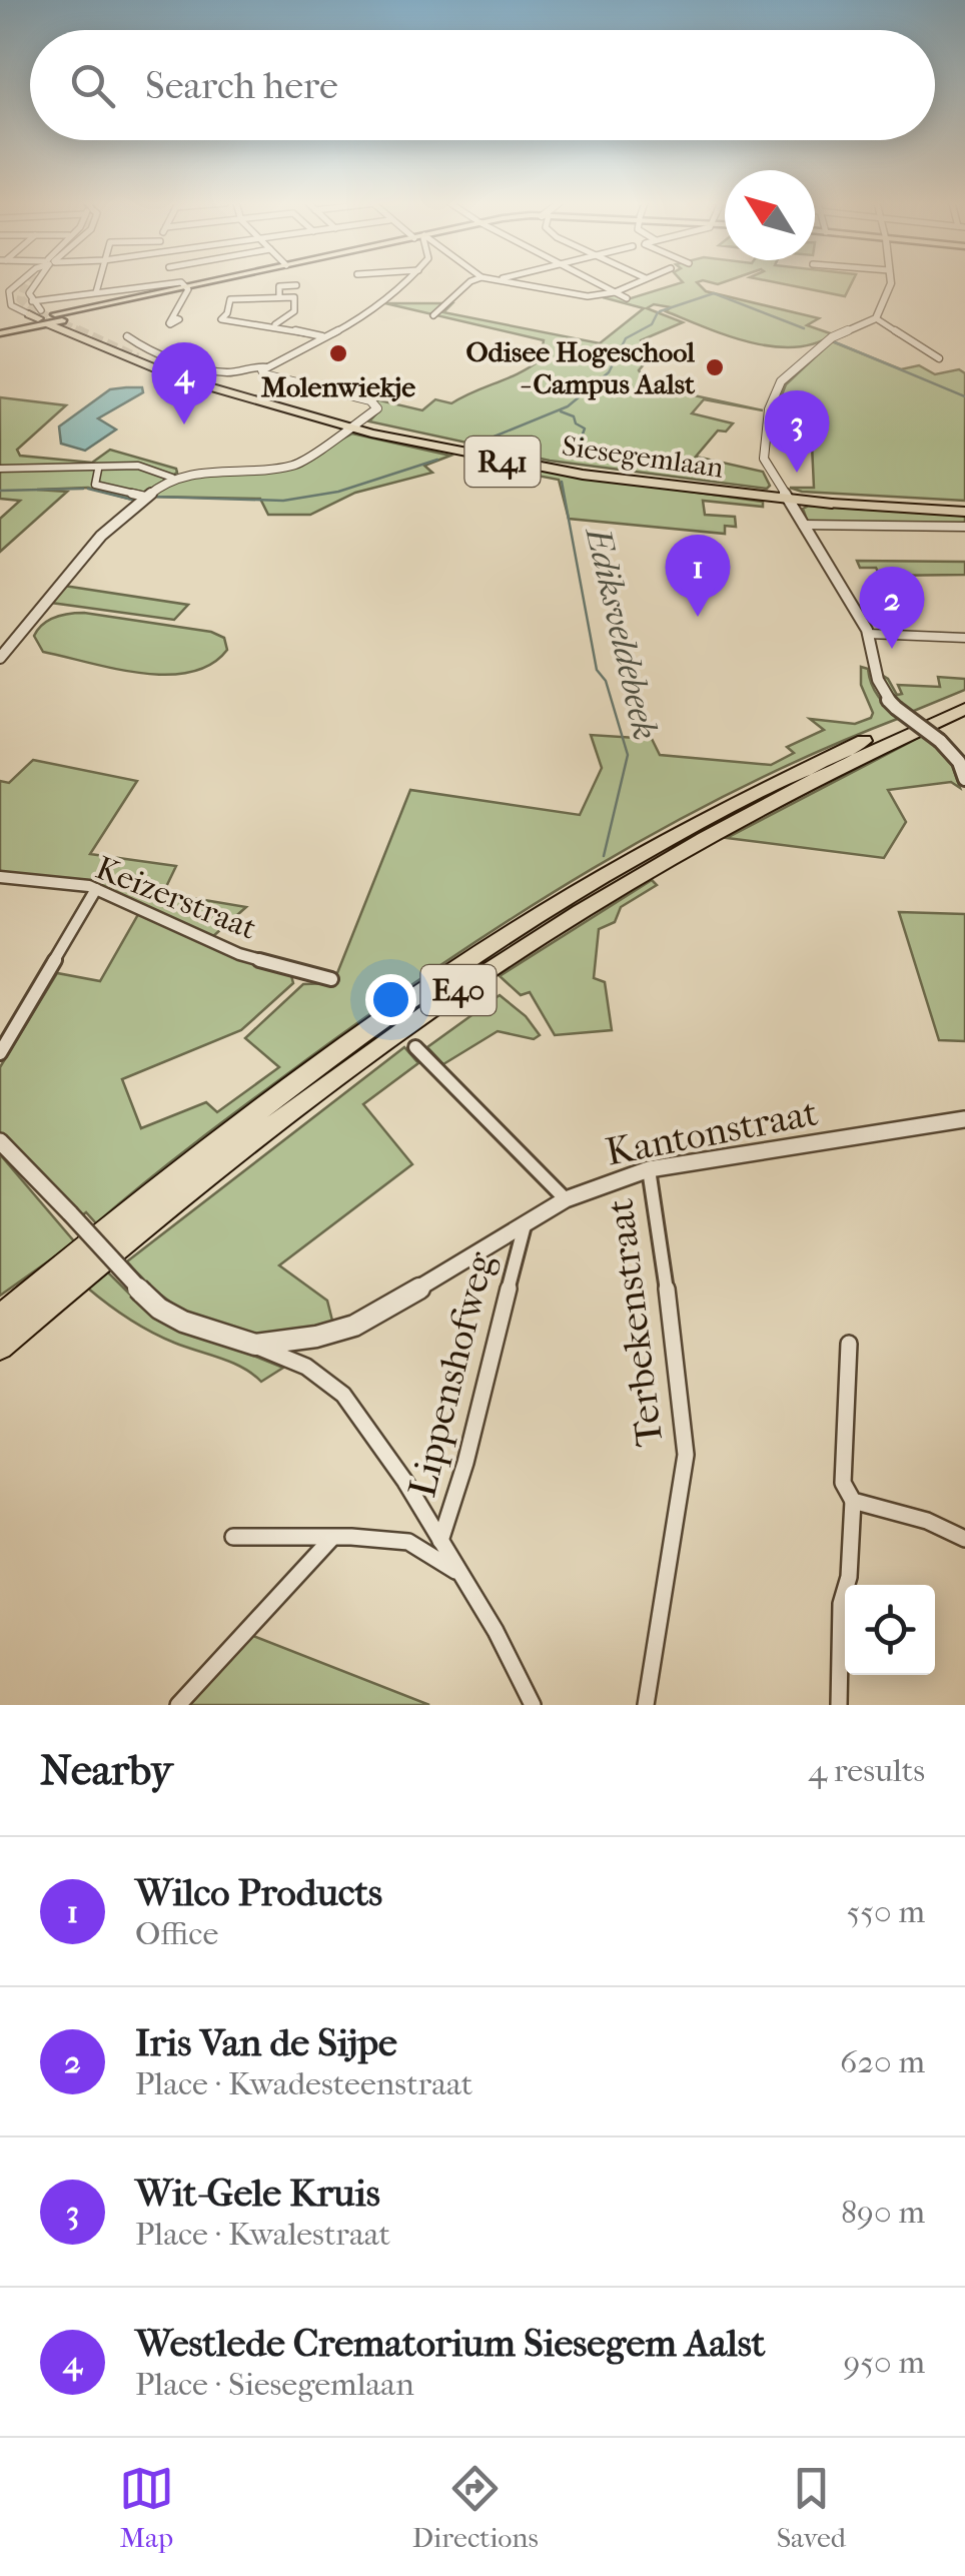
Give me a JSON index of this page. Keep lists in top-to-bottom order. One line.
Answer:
{"streets":{"highway":["Siesegemlaan","R41","E40"],"street":["Keizerstraat","Kantonstraat","Terbekenstraat","Lippenshofweg"]},"crossings":[["Siesegemlaan","R41"],["Kantonstraat","Terbekenstraat"],["Kantonstraat","Lippenshofweg"]],"water":["Ediksveldebeek"],"places":["Molenwiekje","Odisee Hogeschool - Campus Aalst"],"north":"top left","page":{"search":"Search here","pins":["4","3","1","2"],"heading":["Nearby","4 results"],"list":[{"mark":"1","name":"Wilco Products","note":"Office","value":"550 m"},{"mark":"2","name":"Iris Van de Sijpe","note":"Place · Kwadesteenstraat","value":"620 m"},{"mark":"3","name":"Wit-Gele Kruis","note":"Place · Kwalestraat","value":"890 m"},{"mark":"4","name":"Westlede Crematorium Siesegem Aalst","note":"Place · Siesegemlaan","value":"950 m"}],"nav":["Map","Directions","Saved"]}}
